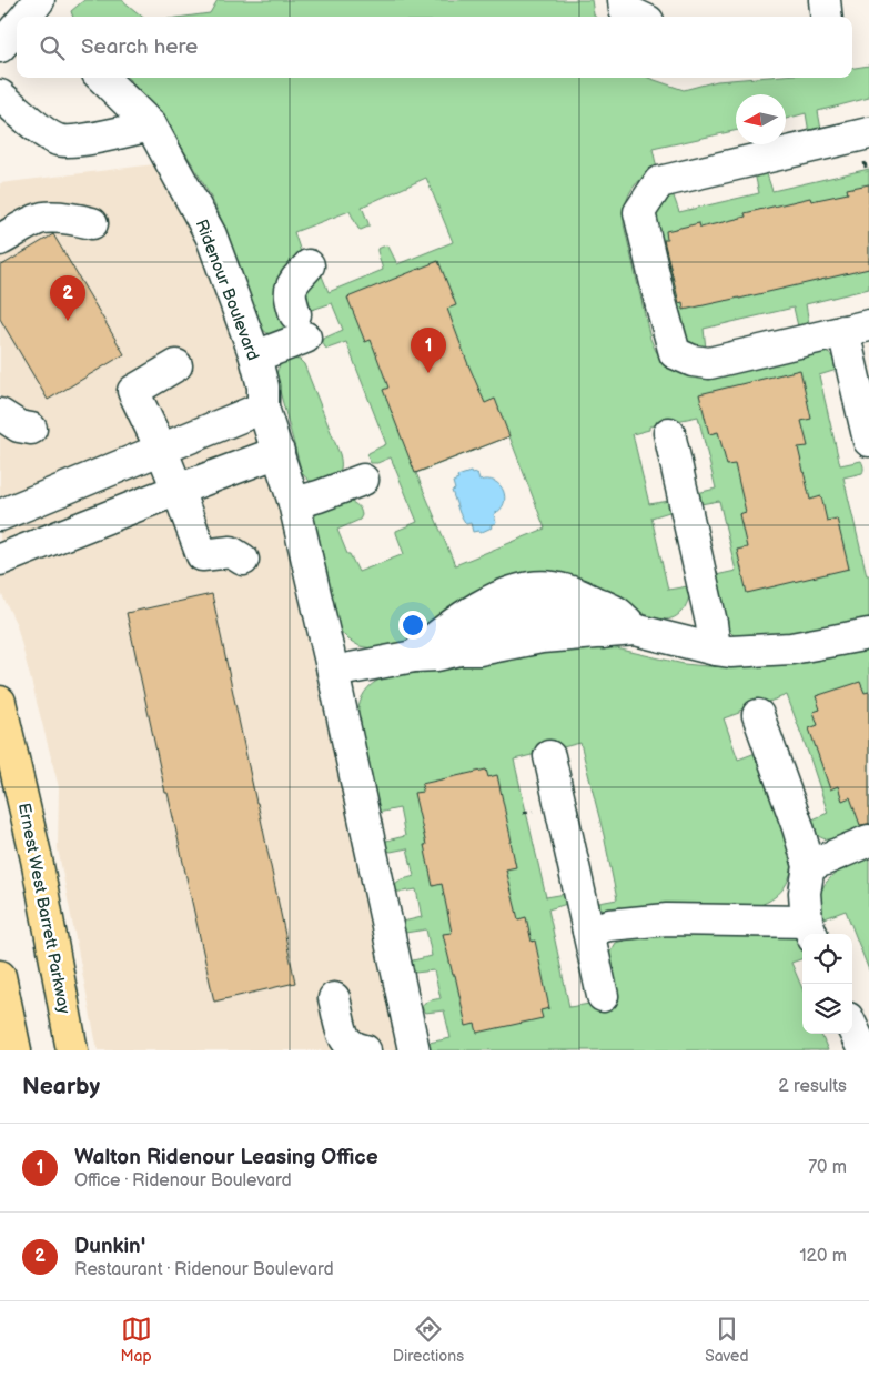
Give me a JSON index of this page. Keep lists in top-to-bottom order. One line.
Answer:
{"streets":{"highway":["Ernest West Barrett Parkway"],"street":["Ridenour Boulevard"]},"north":"left","page":{"search":"Search here","pins":["2","1"],"heading":["Nearby","2 results"],"list":[{"mark":"1","name":"Walton Ridenour Leasing Office","note":"Office · Ridenour Boulevard","value":"70 m"},{"mark":"2","name":"Dunkin'","note":"Restaurant · Ridenour Boulevard","value":"120 m"}],"nav":["Map","Directions","Saved"]}}
